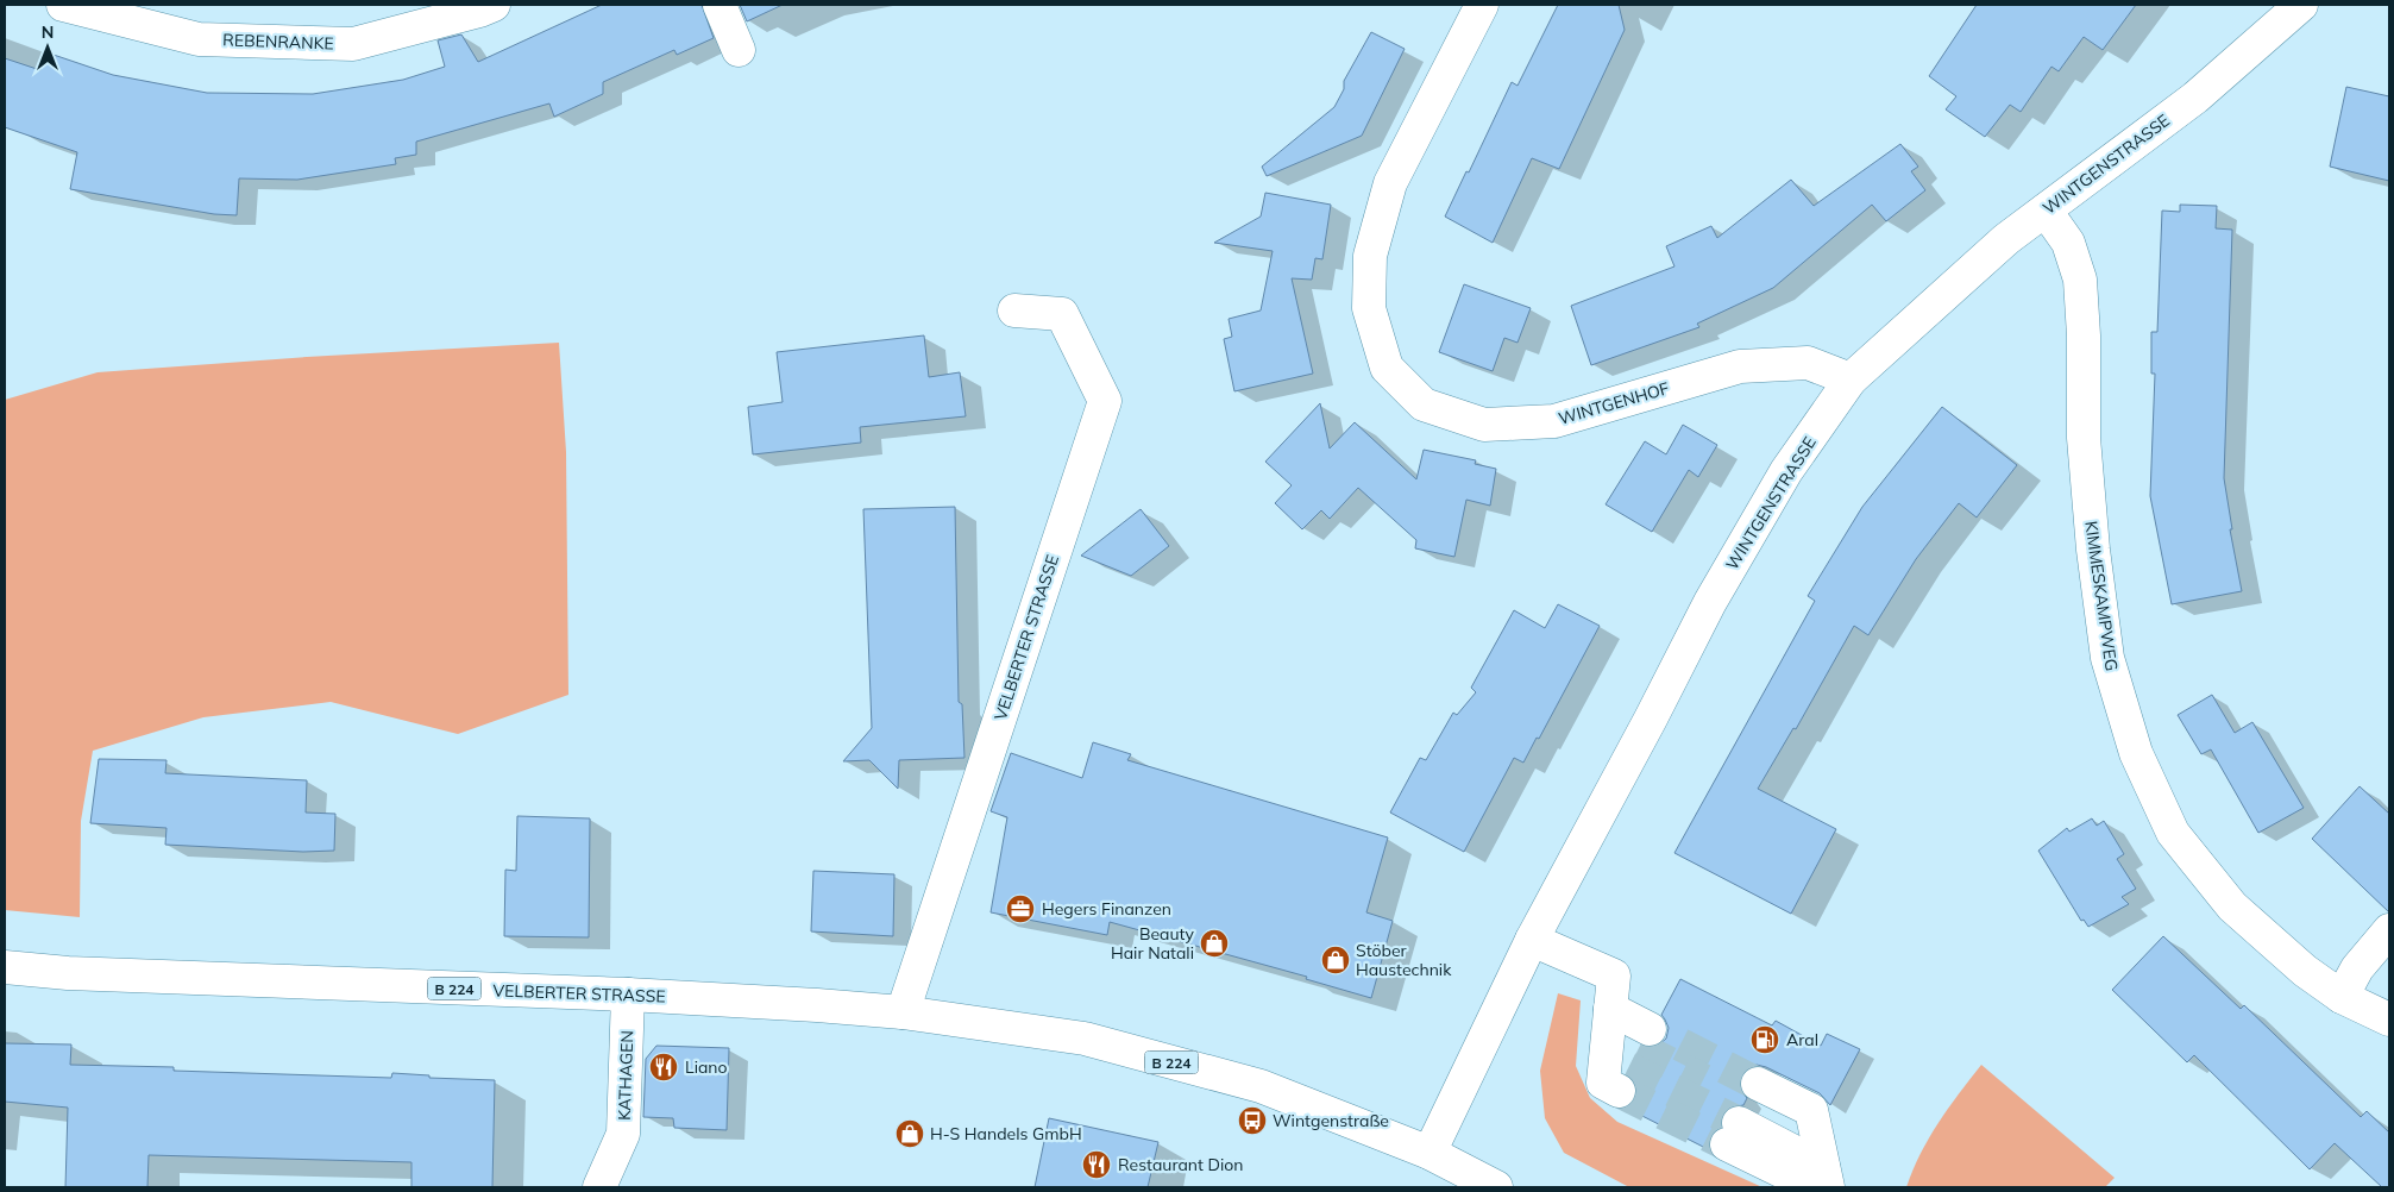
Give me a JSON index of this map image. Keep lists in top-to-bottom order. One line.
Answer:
{"streets":{"street":["REBENRANKE","WINTGENSTRASSE","WINTGENHOF","KIMMESKAMPWEG","VELBERTER STRASSE","B 224","KATHAGEN"]},"crossings":[["WINTGENSTRASSE","WINTGENHOF"],["WINTGENSTRASSE","KIMMESKAMPWEG"],["WINTGENSTRASSE","VELBERTER STRASSE"],["WINTGENSTRASSE","B 224"],["VELBERTER STRASSE","B 224"],["VELBERTER STRASSE","KATHAGEN"]],"places":{"office":["Hegers Finanzen"],"shop":["Beauty Hair Natali","Stöber Haustechnik","H-S Handels GmbH"],"fuel station":["Aral"],"restaurant":["Liano","Restaurant Dion"],"bus stop":["Wintgenstraße"]},"north":"top"}
